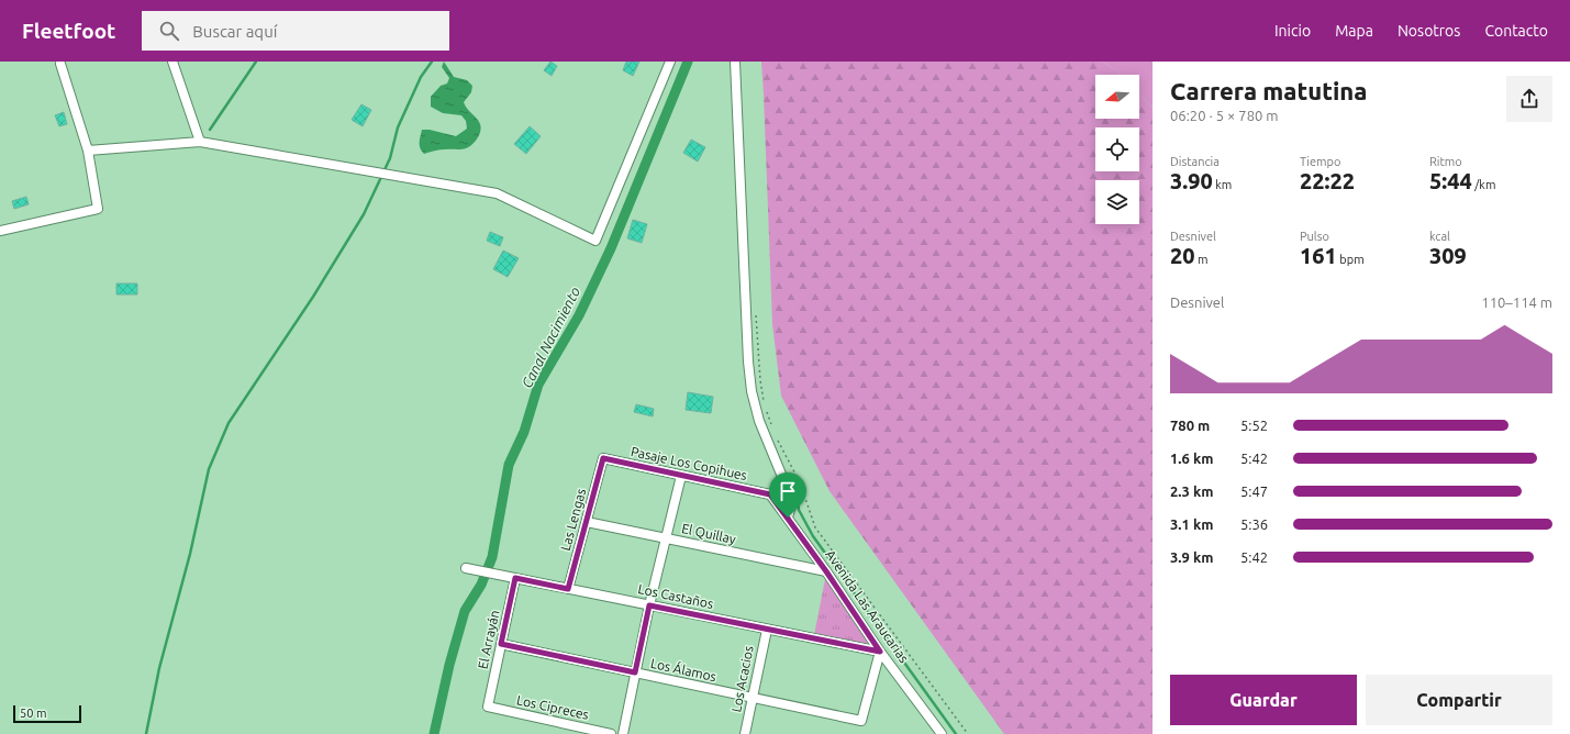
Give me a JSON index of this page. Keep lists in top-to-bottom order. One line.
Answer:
{"streets":{"street":["Pasaje Los Copihues","Las Lengas","El Quillay","Los Castaños","Avenida Las Araucarias","El Arrayán","Los Álamos","Los Acacios","Los Cipreces"]},"crossings":[["Pasaje Los Copihues","Las Lengas"],["Pasaje Los Copihues","Avenida Las Araucarias"],["Las Lengas","El Quillay"],["Las Lengas","Los Castaños"],["El Quillay","Avenida Las Araucarias"],["Los Castaños","Avenida Las Araucarias"],["Los Castaños","El Arrayán"],["Los Castaños","Los Álamos"],["Los Castaños","Los Acacios"],["Avenida Las Araucarias","Los Álamos"],["El Arrayán","Los Álamos"],["El Arrayán","Los Cipreces"],["Los Álamos","Los Acacios"]],"water":["Canal Nacimiento"],"scale_bar":"50 m","north":"left","page":{"header":"Fleetfoot","search":"Buscar aquí","nav":["Inicio","Mapa","Nosotros","Contacto"],"heading":["Carrera matutina","06:20 · 5 × 780 m"],"stats":[["Distancia","3.90 km"],["Tiempo","22:22"],["Ritmo","5:44 /km"],["Desnivel","20 m"],["Pulso","161 bpm"],["kcal","309"]],"chart":["Desnivel","110–114 m"],"list":[{"name":"780 m","note":"5:52"},{"name":"1.6 km","note":"5:42"},{"name":"2.3 km","note":"5:47"},{"name":"3.1 km","note":"5:36"},{"name":"3.9 km","note":"5:42"}],"buttons":["Guardar","Compartir"],"scale":"50 m"}}
